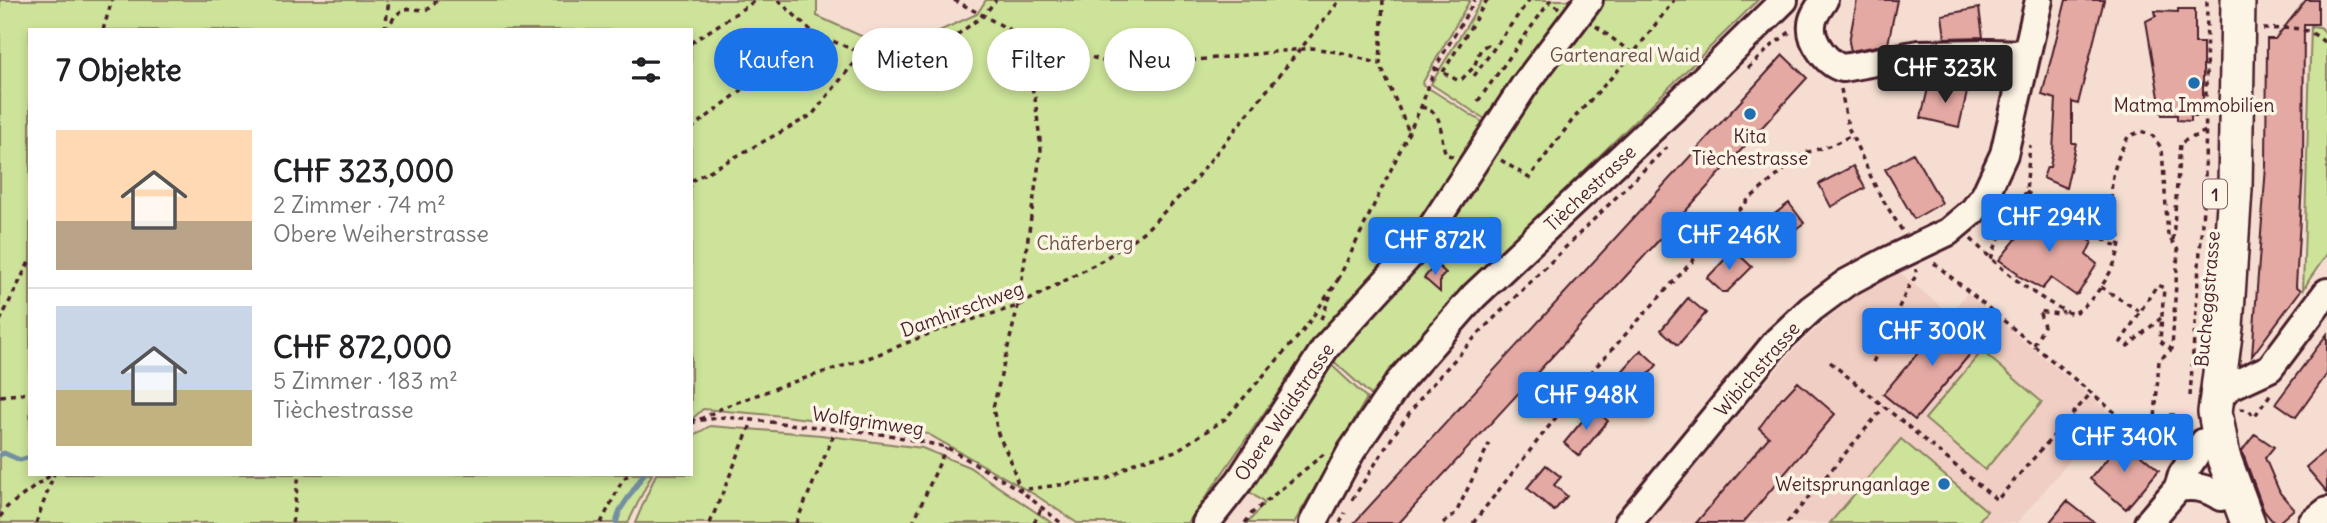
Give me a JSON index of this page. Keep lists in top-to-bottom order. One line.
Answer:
{"streets":{"main road":["1","Bucheggstrasse"],"street":["Tièchestrasse","Wibichstrasse","Obere Waidstrasse"],"path":["Damhirschweg","Wolfgrimweg"]},"crossings":[["1","Bucheggstrasse"]],"parks":["Gartenareal Waid","Chäferberg"],"places":["Matma Immobilien","Kita Tièchestrasse","Weitsprunganlage"],"page":{"chip":["Kaufen","Mieten","Filter","Neu"],"heading":"7 Objekte","price":["CHF 323K","CHF 294K","CHF 246K","CHF 872K","CHF 300K","CHF 948K","CHF 340K"],"list":[{"name":"CHF 323,000","note":"2 Zimmer · 74 m² · Obere Weiherstrasse"},{"name":"CHF 872,000","note":"5 Zimmer · 183 m² · Tièchestrasse"}]}}
